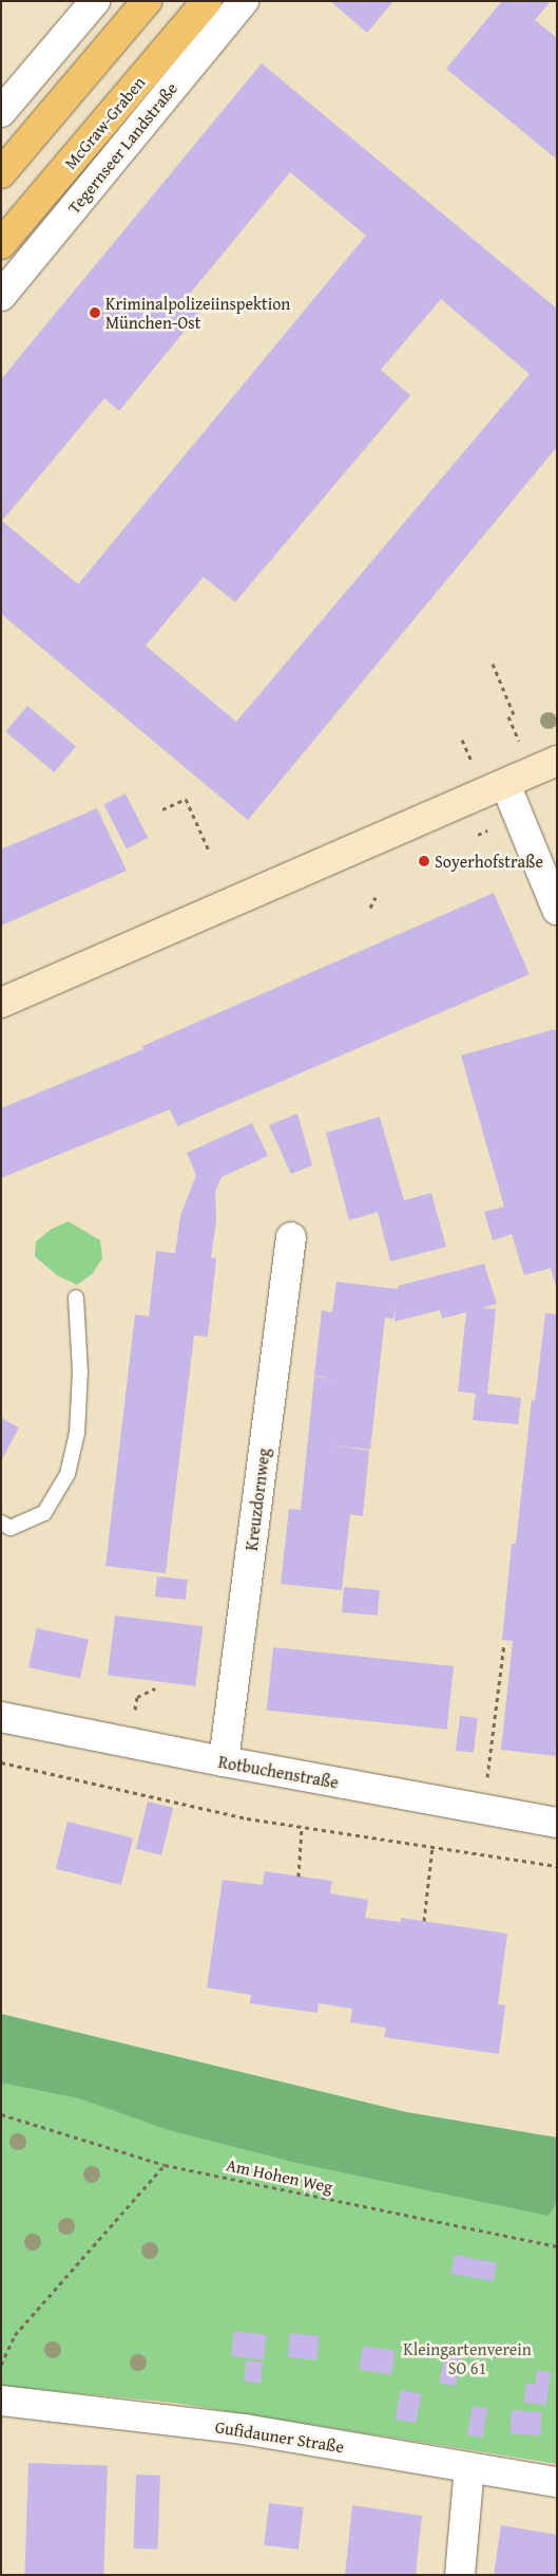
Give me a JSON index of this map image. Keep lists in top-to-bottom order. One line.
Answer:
{"streets":{"highway":["McGraw-Graben"],"street":["Tegernseer Landstraße","Kreuzdornweg","Rotbuchenstraße","Gufidauner Straße"],"path":["Am Hohen Weg"]},"crossings":[["Kreuzdornweg","Rotbuchenstraße"]],"parks":["Kleingartenverein SO 61"],"places":["Kriminalpolizeiinspektion München-Ost","Soyerhofstraße"]}
